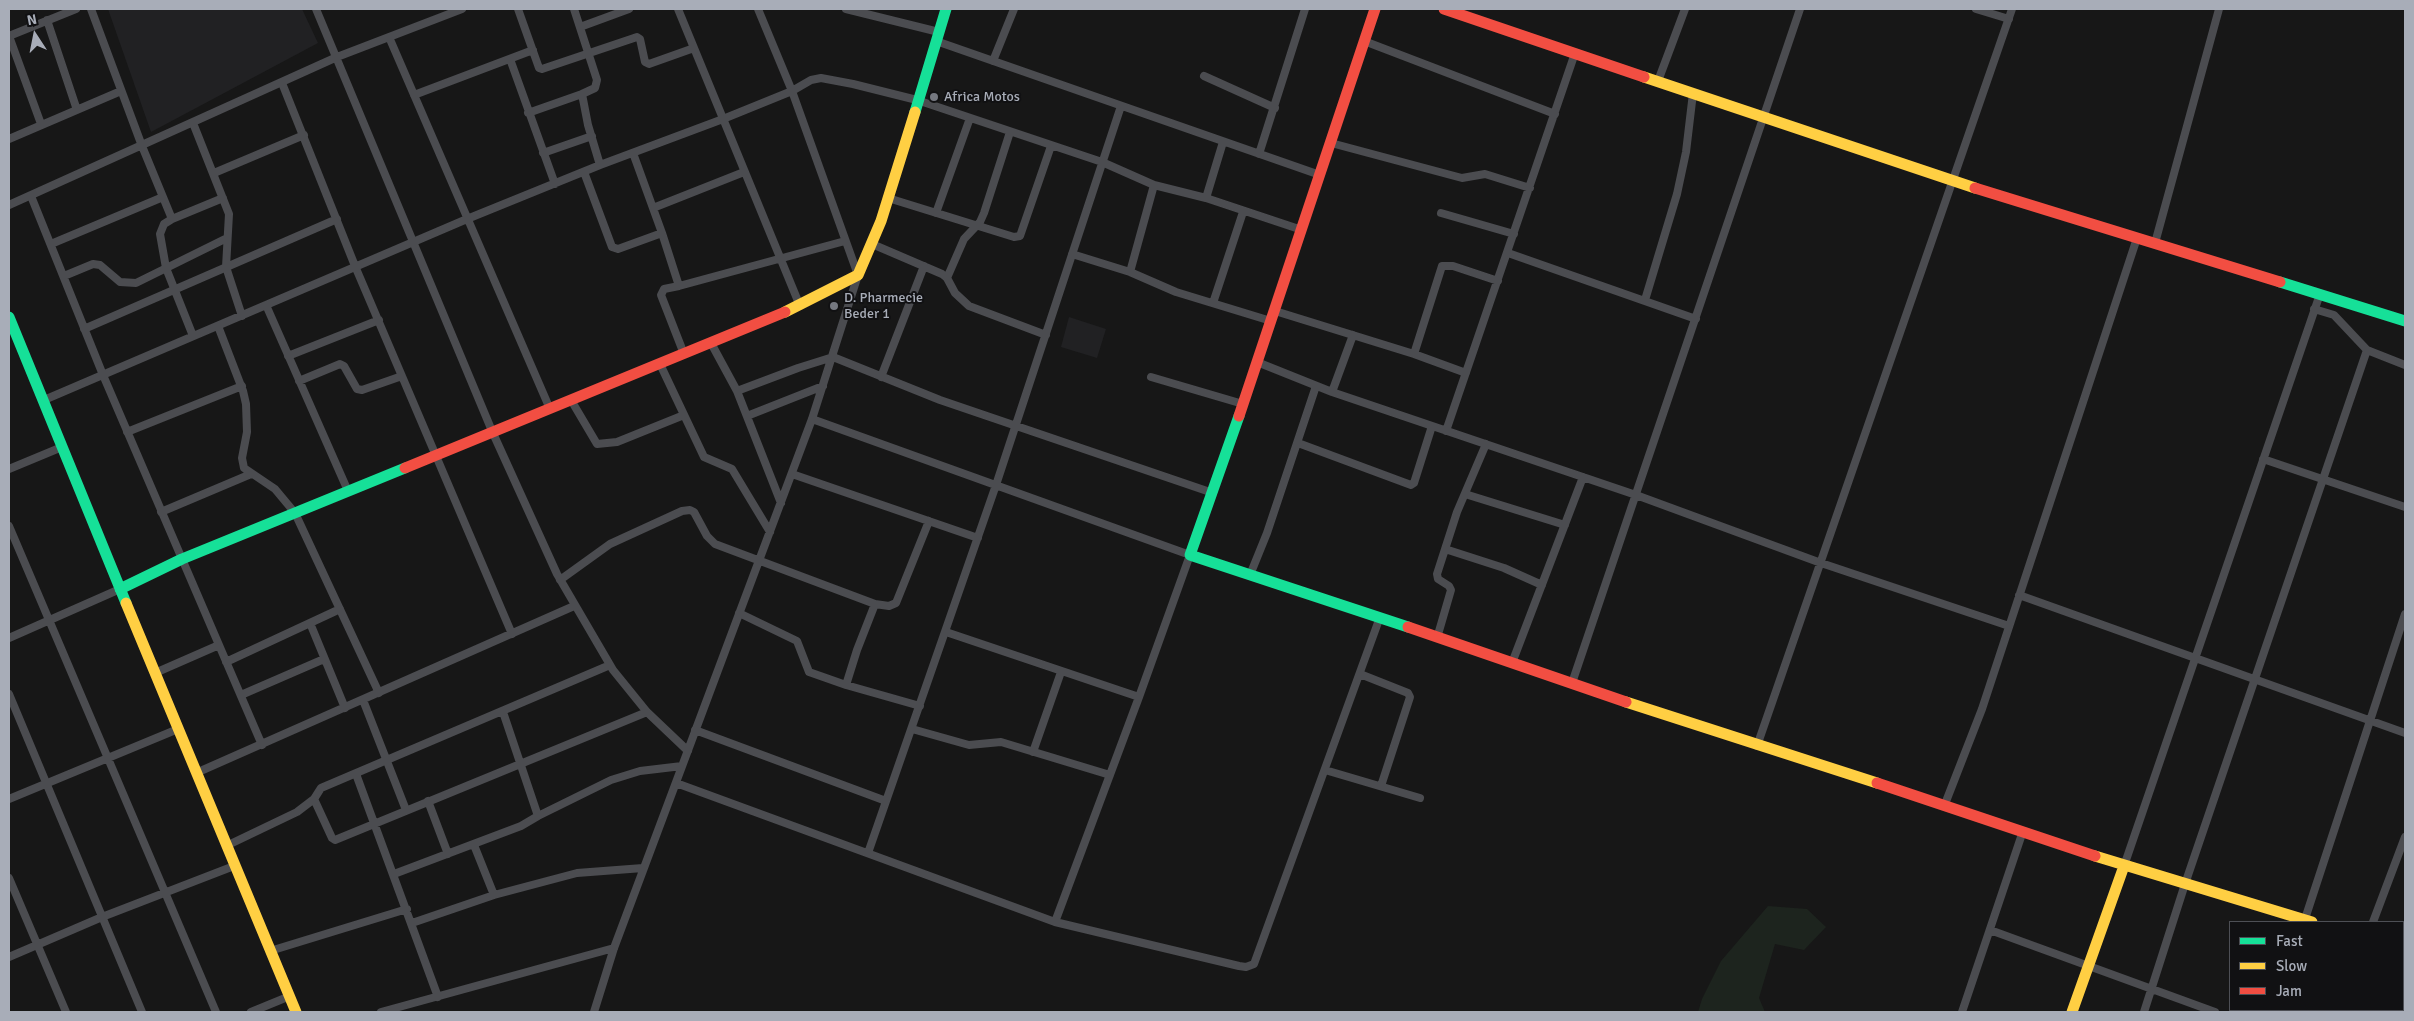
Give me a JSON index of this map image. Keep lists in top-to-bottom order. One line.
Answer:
{"places":["Africa Motos","D. Pharmecie Beder 1"],"legend":["Fast","Slow","Jam"],"north":"top"}
